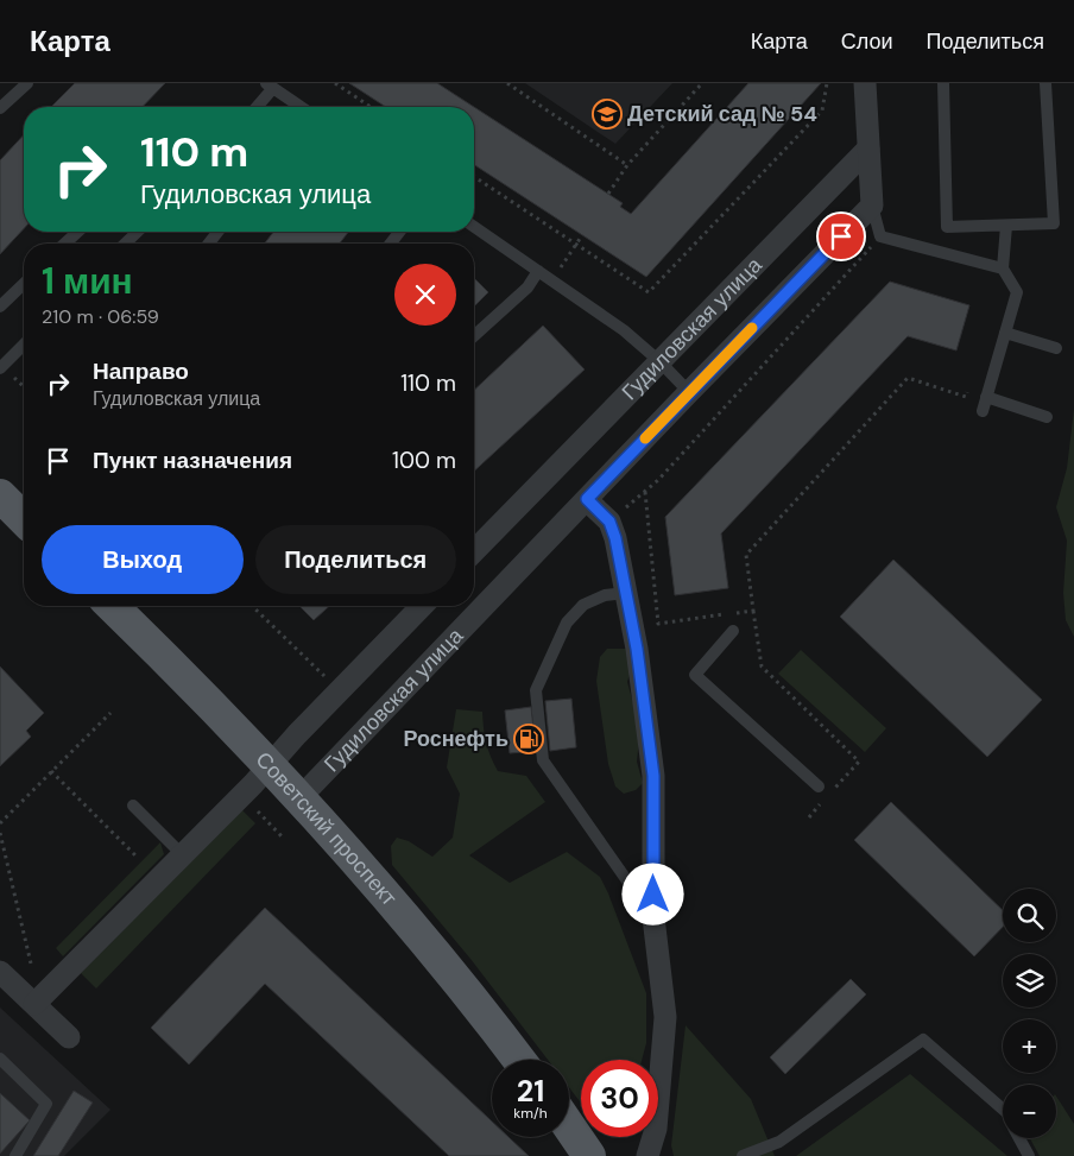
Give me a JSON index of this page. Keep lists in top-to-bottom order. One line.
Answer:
{"streets":{"main road":["Советский проспект"],"street":["Гудиловская улица"]},"crossings":[["Гудиловская улица","Советский проспект"]],"places":{"school or university":["Детский сад № 54"],"fuel station":["Роснефть"]},"page":{"header":"Карта","nav":["Карта","Слои","Поделиться"],"turn":["110 m","Гудиловская улица"],"heading":["1 мин","210 m · 06:59"],"list":[{"name":"Направо","note":"Гудиловская улица","value":"110 m"},{"name":"Пункт назначения","value":"100 m"}],"buttons":["Выход","Поделиться"],"map_buttons":["+","−"],"speed":"21 km/h","limit":"30"}}
